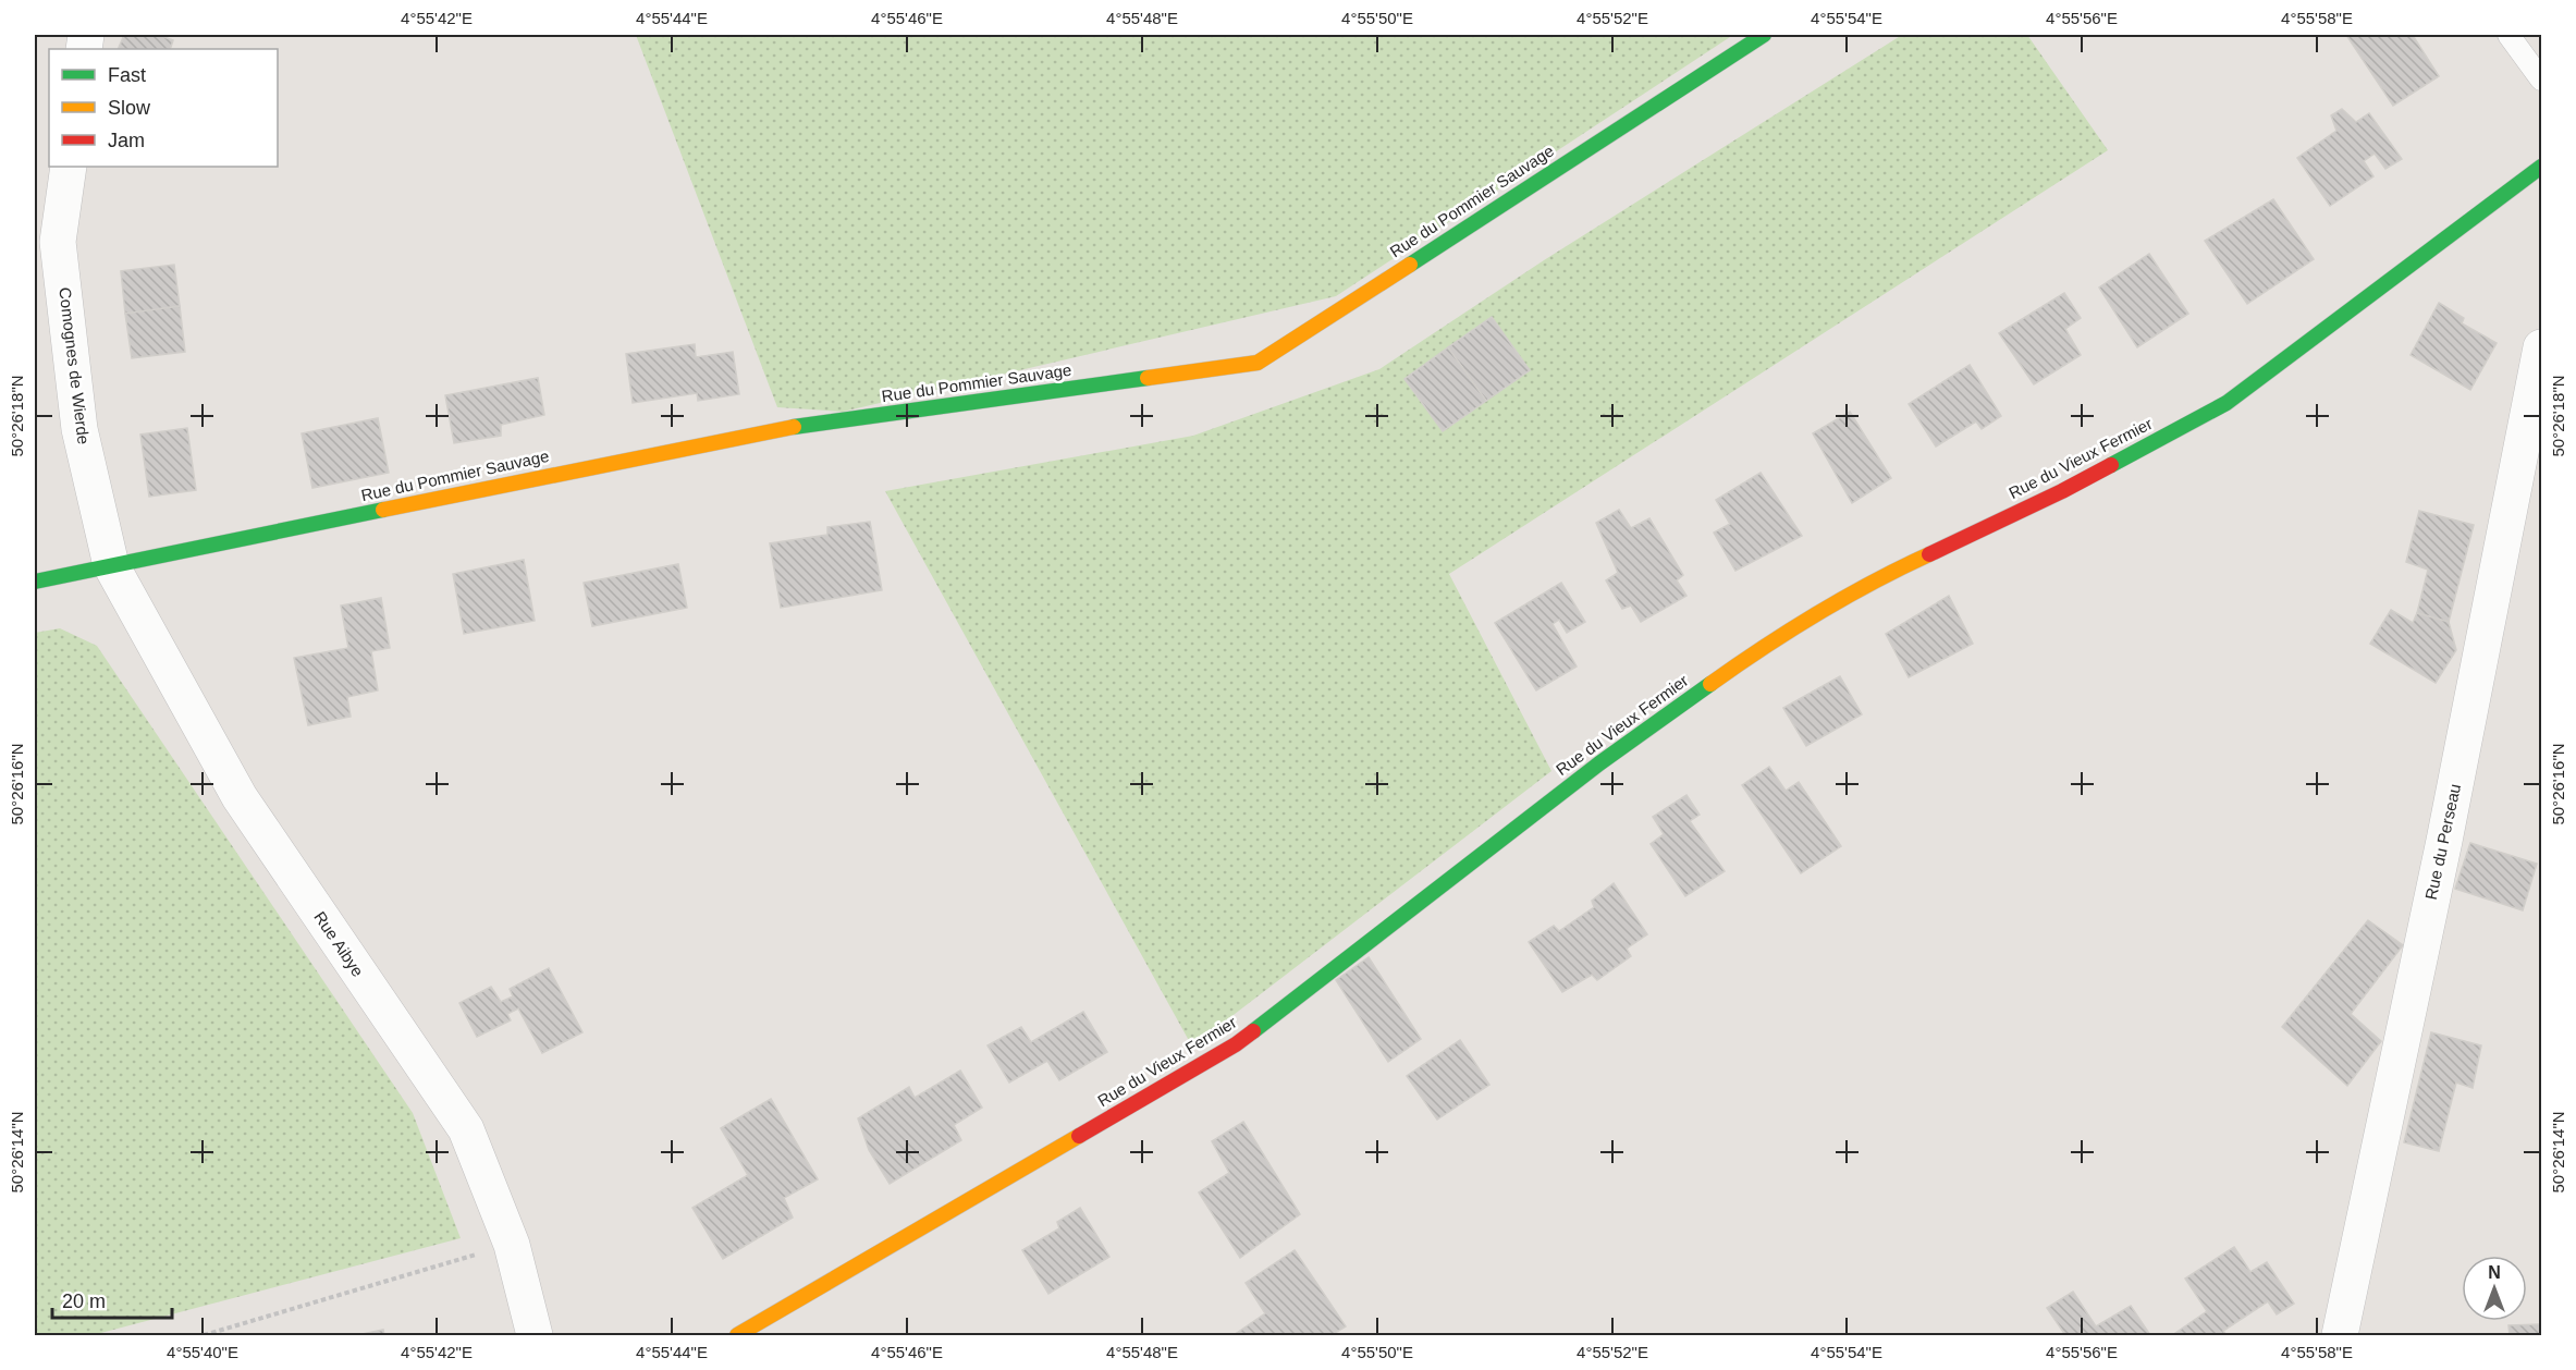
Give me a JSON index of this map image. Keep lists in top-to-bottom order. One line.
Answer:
{"streets":{"street":["Rue du Pommier Sauvage","Comognes de Wierde","Rue du Vieux Fermier","Rue du Perseau","Rue Aibye"]},"crossings":[["Rue du Pommier Sauvage","Comognes de Wierde"],["Rue du Pommier Sauvage","Rue Aibye"],["Comognes de Wierde","Rue Aibye"]],"legend":["Fast","Slow","Jam"],"scale_bar":"20 m","north":"top","coordinates":["4°55'42\"E","4°55'44\"E","4°55'46\"E","4°55'48\"E","4°55'50\"E","4°55'52\"E","4°55'54\"E","4°55'56\"E","4°55'58\"E","50°26'18\"N","50°26'16\"N","50°26'14\"N","4°55'40\"E"]}
